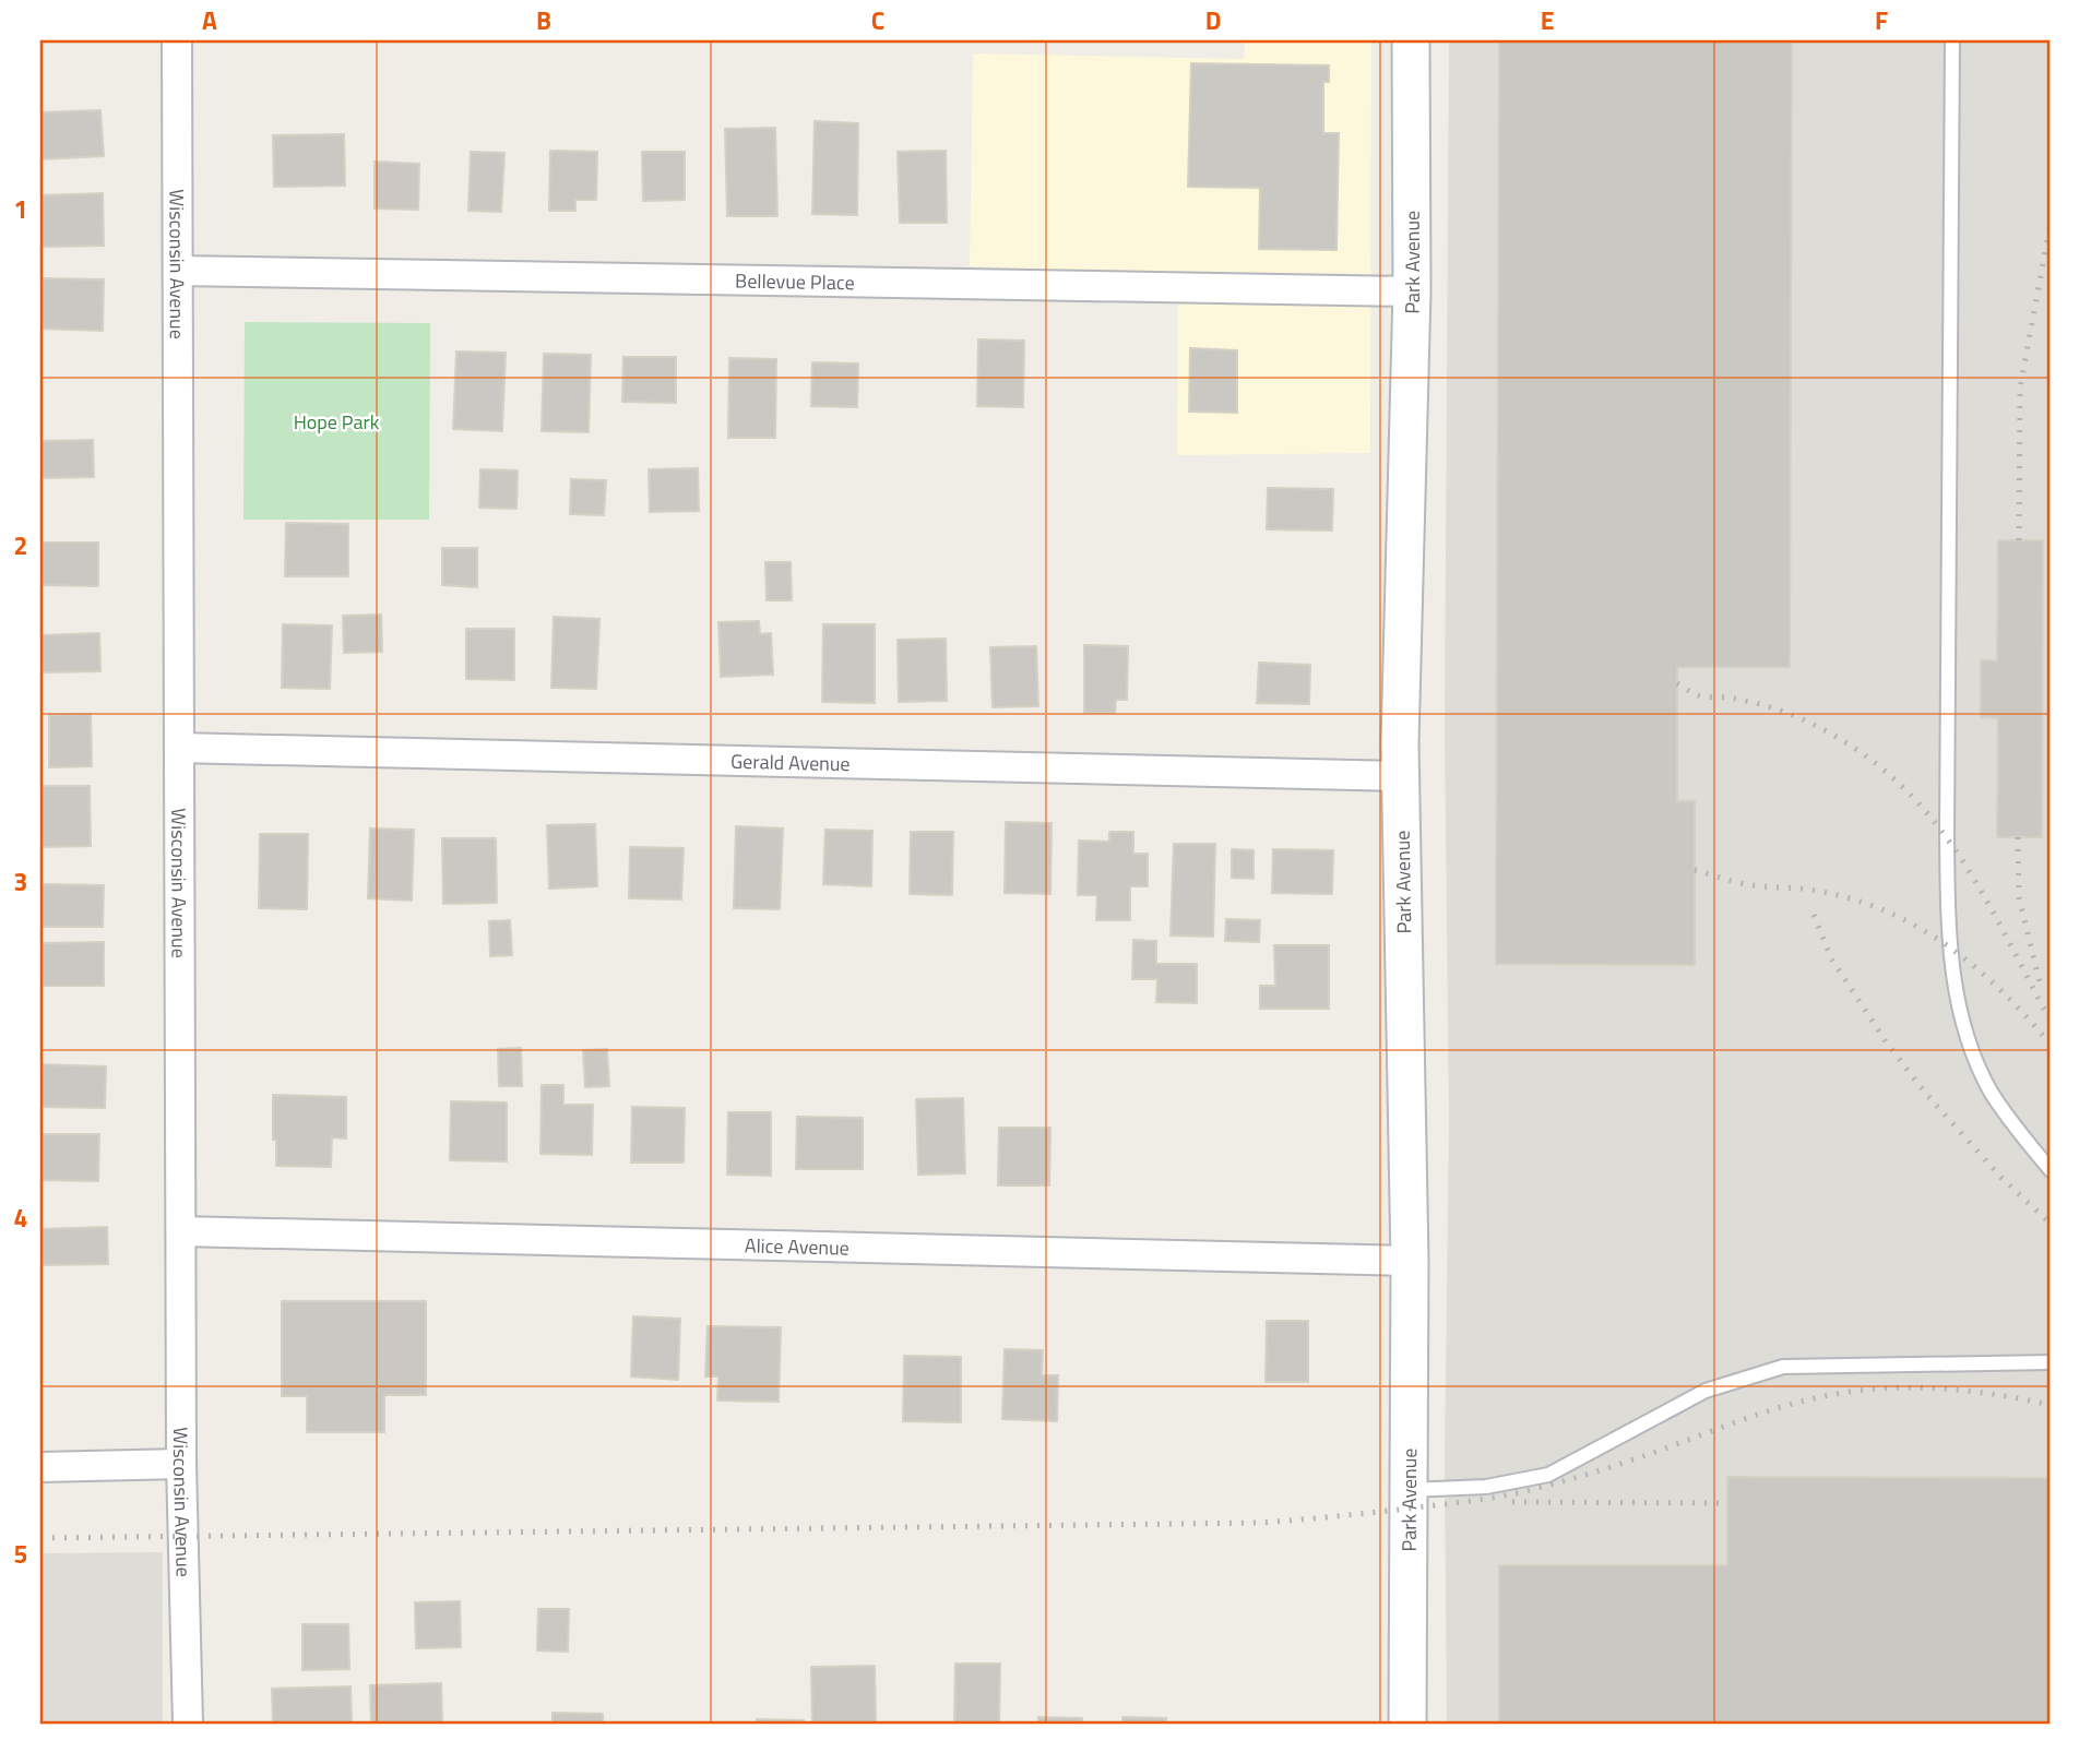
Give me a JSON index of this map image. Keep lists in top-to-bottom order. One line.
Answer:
{"streets":{"street":["Wisconsin Avenue","Park Avenue","Bellevue Place","Gerald Avenue","Alice Avenue"]},"crossings":[["Wisconsin Avenue","Bellevue Place"],["Wisconsin Avenue","Gerald Avenue"],["Wisconsin Avenue","Alice Avenue"],["Park Avenue","Bellevue Place"],["Park Avenue","Gerald Avenue"],["Park Avenue","Alice Avenue"]],"parks":["Hope Park"],"grid":{"columns":["A","B","C","D","E","F"],"rows":["1","2","3","4","5"]}}
